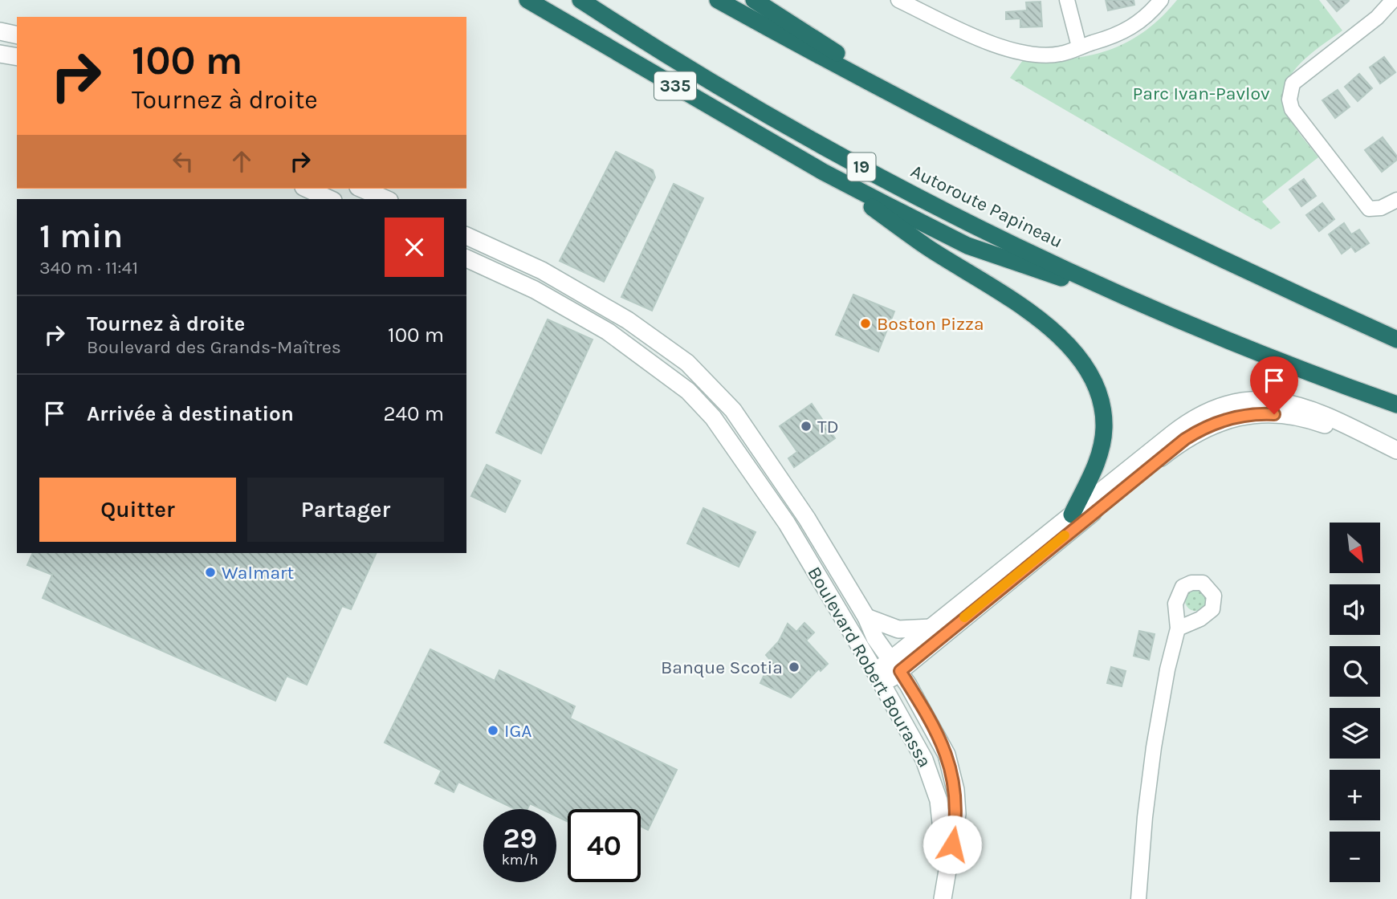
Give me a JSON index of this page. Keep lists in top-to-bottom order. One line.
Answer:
{"streets":{"highway":["335","19","Autoroute Papineau"],"street":["Boulevard Robert Bourassa"]},"crossings":[["335","Autoroute Papineau"]],"parks":["Parc Ivan-Pavlov"],"places":["Boston Pizza","TD","Walmart","Banque Scotia","IGA"],"north":"bottom right","page":{"turn":["100 m","Tournez à droite"],"heading":["1 min","340 m · 11:41"],"list":[{"name":"Tournez à droite","note":"Boulevard des Grands-Maîtres","value":"100 m"},{"name":"Arrivée à destination","value":"240 m"}],"buttons":["Quitter","Partager"],"map_buttons":["+","−"],"speed":"29 km/h","limit":"40"}}
